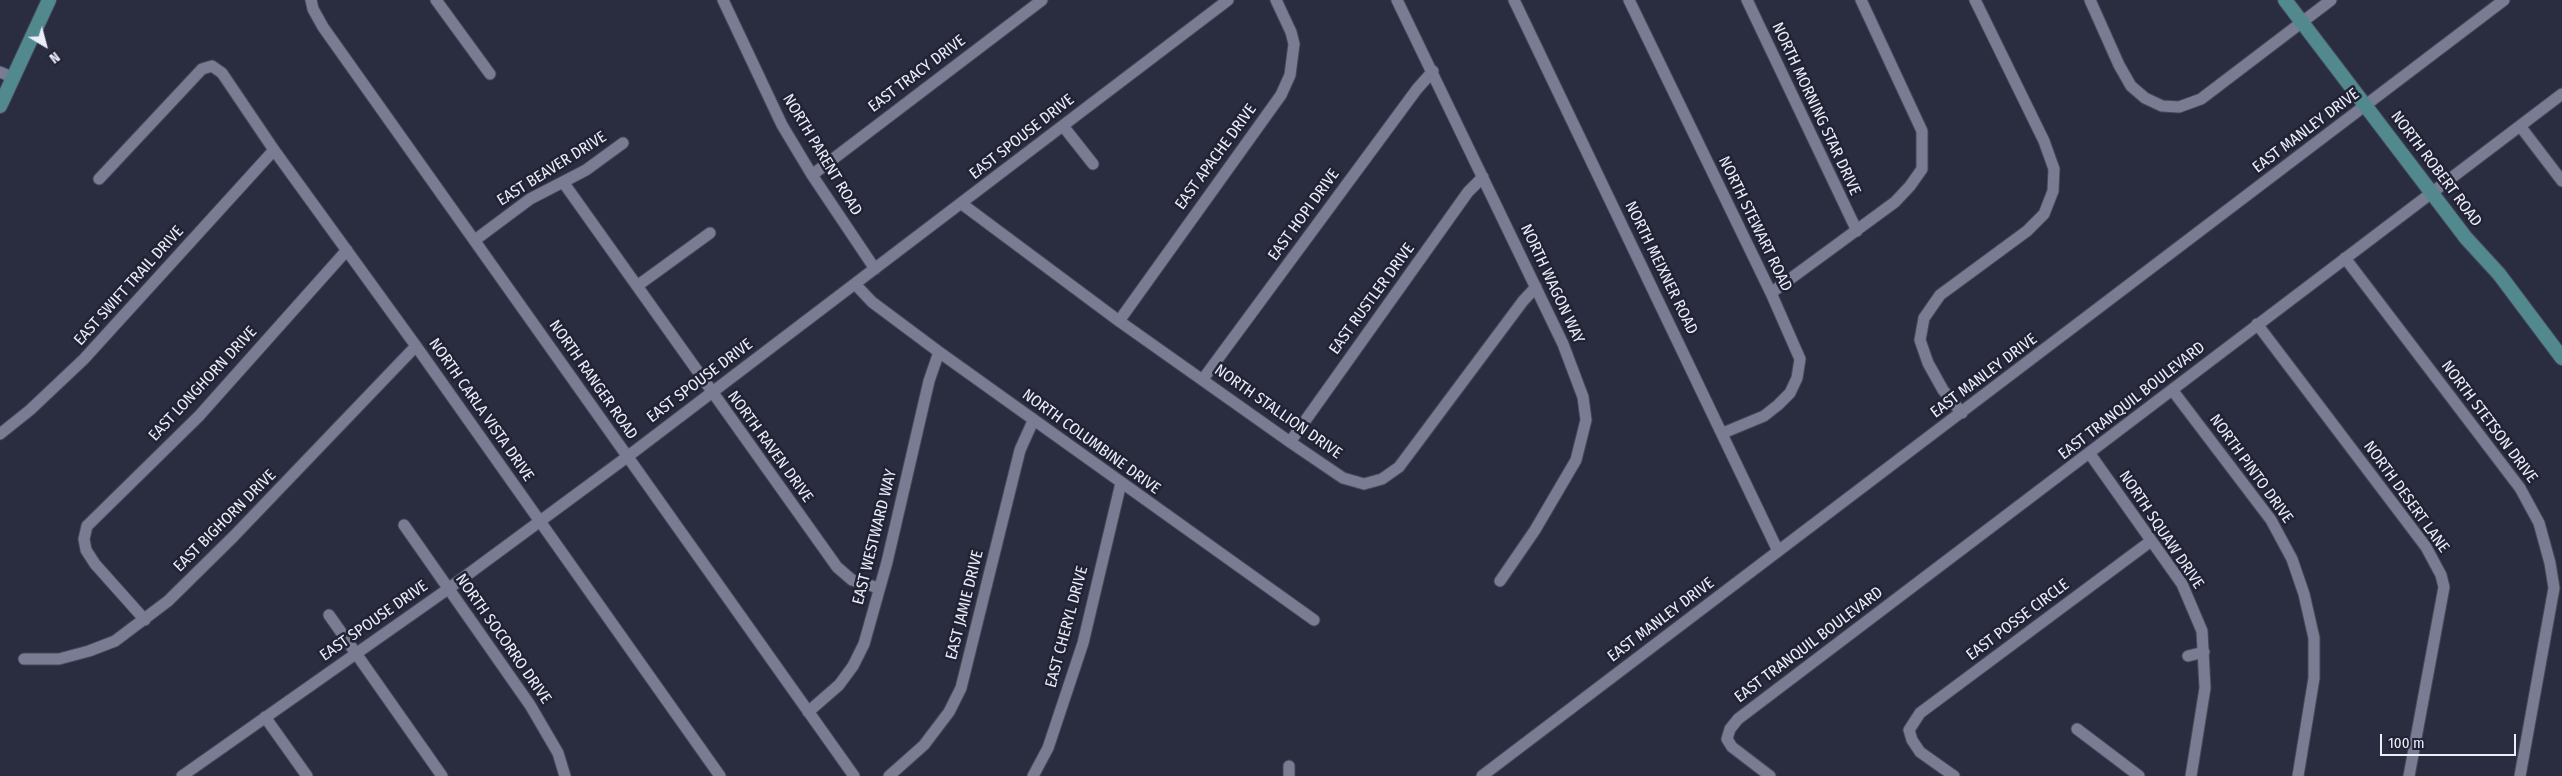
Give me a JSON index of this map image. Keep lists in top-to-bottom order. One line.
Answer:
{"streets":{"main road":["NORTH ROBERT ROAD"],"street":["EAST TRACY DRIVE","NORTH MORNING STAR DRIVE","EAST MANLEY DRIVE","EAST SPOUSE DRIVE","NORTH PARENT ROAD","EAST APACHE DRIVE","EAST BEAVER DRIVE","EAST HOPI DRIVE","NORTH STEWART ROAD","NORTH MEIXNER ROAD","NORTH WAGON WAY","EAST SWIFT TRAIL DRIVE","EAST RUSTLER DRIVE","NORTH RANGER ROAD","EAST LONGHORN DRIVE","EAST TRANQUIL BOULEVARD","NORTH CARLA VISTA DRIVE","NORTH STALLION DRIVE","NORTH STETSON DRIVE","NORTH COLUMBINE DRIVE","NORTH RAVEN DRIVE","NORTH PINTO DRIVE","NORTH DESERT LANE","EAST BIGHORN DRIVE","NORTH SQUAW DRIVE","EAST WESTWARD WAY","EAST JAMIE DRIVE","EAST POSSE CIRCLE","EAST CHERYL DRIVE","NORTH SOCORRO DRIVE"]},"crossings":[["EAST TRACY DRIVE","NORTH PARENT ROAD"],["EAST MANLEY DRIVE","NORTH ROBERT ROAD"],["EAST MANLEY DRIVE","NORTH MEIXNER ROAD"],["EAST SPOUSE DRIVE","NORTH PARENT ROAD"],["EAST SPOUSE DRIVE","NORTH RANGER ROAD"],["EAST SPOUSE DRIVE","NORTH CARLA VISTA DRIVE"],["EAST SPOUSE DRIVE","NORTH STALLION DRIVE"],["EAST SPOUSE DRIVE","NORTH COLUMBINE DRIVE"],["EAST SPOUSE DRIVE","NORTH RAVEN DRIVE"],["EAST SPOUSE DRIVE","NORTH SOCORRO DRIVE"],["EAST APACHE DRIVE","NORTH STALLION DRIVE"],["EAST BEAVER DRIVE","NORTH RANGER ROAD"],["EAST BEAVER DRIVE","NORTH RAVEN DRIVE"],["NORTH ROBERT ROAD","EAST TRANQUIL BOULEVARD"],["EAST HOPI DRIVE","NORTH WAGON WAY"],["EAST HOPI DRIVE","NORTH STALLION DRIVE"],["NORTH STEWART ROAD","NORTH MEIXNER ROAD"],["NORTH WAGON WAY","EAST RUSTLER DRIVE"],["NORTH WAGON WAY","NORTH STALLION DRIVE"],["EAST SWIFT TRAIL DRIVE","NORTH CARLA VISTA DRIVE"],["EAST RUSTLER DRIVE","NORTH STALLION DRIVE"],["NORTH RANGER ROAD","EAST WESTWARD WAY"],["EAST LONGHORN DRIVE","NORTH CARLA VISTA DRIVE"],["EAST LONGHORN DRIVE","EAST BIGHORN DRIVE"],["EAST TRANQUIL BOULEVARD","NORTH STETSON DRIVE"],["EAST TRANQUIL BOULEVARD","NORTH PINTO DRIVE"],["EAST TRANQUIL BOULEVARD","NORTH DESERT LANE"],["EAST TRANQUIL BOULEVARD","NORTH SQUAW DRIVE"],["NORTH CARLA VISTA DRIVE","EAST BIGHORN DRIVE"],["NORTH COLUMBINE DRIVE","EAST WESTWARD WAY"],["NORTH COLUMBINE DRIVE","EAST JAMIE DRIVE"],["NORTH COLUMBINE DRIVE","EAST CHERYL DRIVE"],["NORTH RAVEN DRIVE","EAST WESTWARD WAY"],["NORTH SQUAW DRIVE","EAST POSSE CIRCLE"]],"scale_bar":"100 m","north":"bottom right"}
